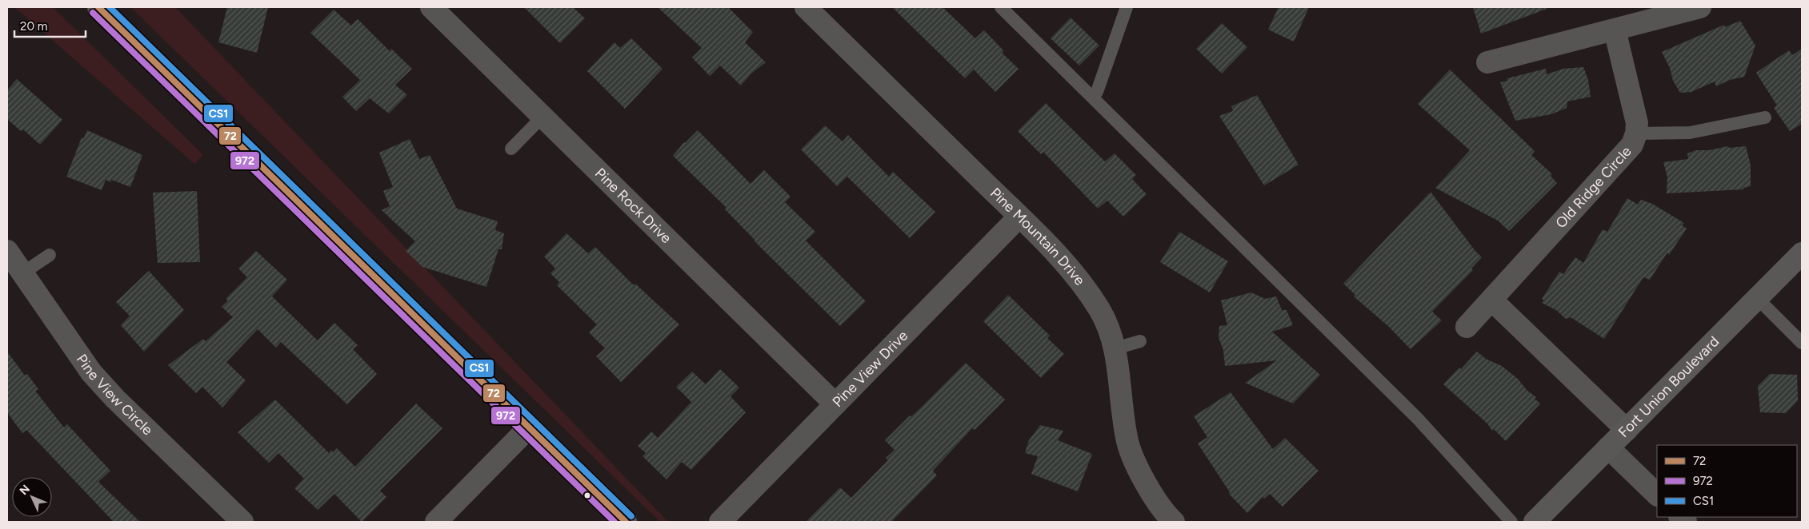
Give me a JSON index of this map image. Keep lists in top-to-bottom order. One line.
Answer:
{"streets":{"main road":["Fort Union Boulevard"],"street":["Old Ridge Circle","Pine Rock Drive","Pine Mountain Drive","Pine View Drive","Pine View Circle"]},"crossings":[["Pine Rock Drive","Pine View Drive"],["Pine Mountain Drive","Pine View Drive"]],"lines":["transit line 72","transit line CS1","transit line 972"],"legend":["72","972","CS1"],"scale_bar":"20 m","north":"top left"}
